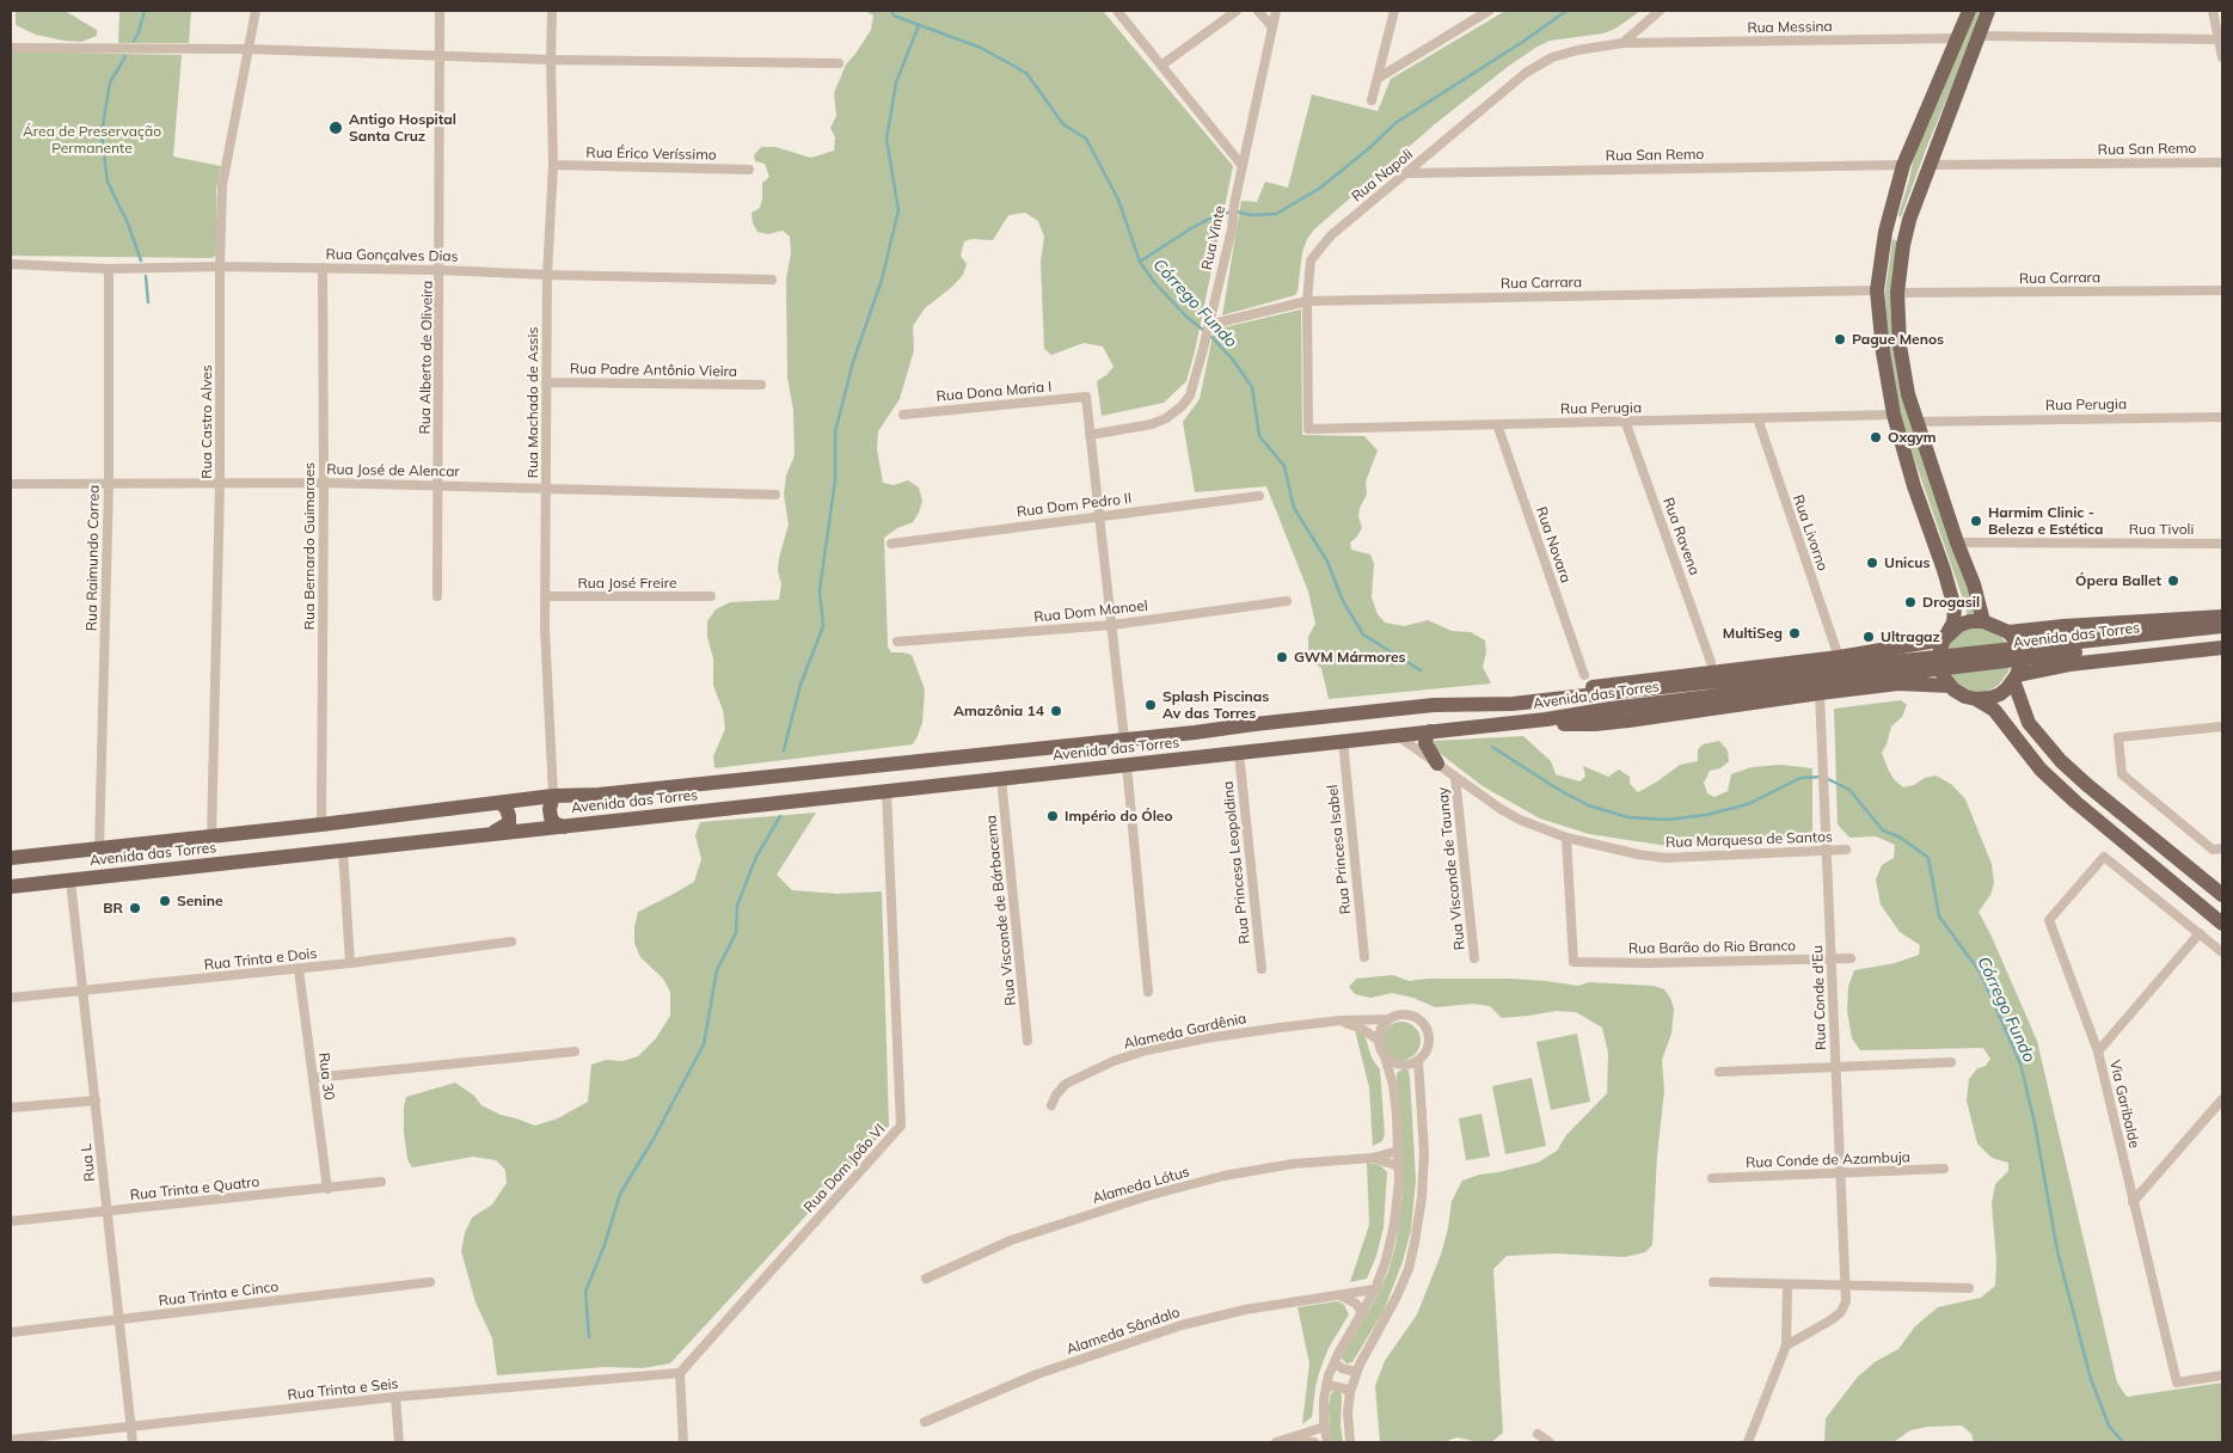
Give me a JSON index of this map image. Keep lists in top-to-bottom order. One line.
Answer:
{"streets":{"main road":["Avenida das Torres"],"street":["Rua Messina","Rua San Remo","Rua Érico Veríssimo","Rua Napoli","Rua Vinte","Rua Gonçalves Dias","Rua Carrara","Rua Alberto de Oliveira","Rua Padre Antônio Vieira","Rua Dona Maria I","Rua Machado de Assis","Rua Perugia","Rua Castro Alves","Rua José de Alencar","Rua Dom Pedro II","Rua Tivoli","Rua Livorno","Rua Ravena","Rua Novara","Rua Bernardo Guimaraes","Rua Raimundo Correa","Rua José Freire","Rua Dom Manoel","Rua Marquesa de Santos","Rua Princesa Isabel","Rua Princesa Leopoldina","Rua Visconde de Taunay","Rua Visconde de Bárbacema","Rua Barão do Rio Branco","Rua Trinta e Dois","Rua Conde d'Eu","Alameda Gardênia","Rua 30","Via Garibalde","Rua Conde de Azambuja","Rua L","Rua Dom João VI","Alameda Lótus","Rua Trinta e Quatro","Rua Trinta e Cinco","Alameda Sândalo","Rua Trinta e Seis"]},"crossings":[["Rua Messina","Rua Napoli"],["Rua San Remo","Rua Napoli"],["Rua Érico Veríssimo","Rua Machado de Assis"],["Rua Napoli","Rua Carrara"],["Rua Napoli","Rua Perugia"],["Rua Vinte","Rua Carrara"],["Rua Vinte","Rua Dona Maria I"],["Rua Gonçalves Dias","Rua Alberto de Oliveira"],["Rua Gonçalves Dias","Rua Machado de Assis"],["Rua Gonçalves Dias","Rua Castro Alves"],["Rua Gonçalves Dias","Rua Bernardo Guimaraes"],["Rua Gonçalves Dias","Rua Raimundo Correa"],["Rua Alberto de Oliveira","Rua José de Alencar"],["Rua Padre Antônio Vieira","Rua Machado de Assis"],["Rua Machado de Assis","Rua José de Alencar"],["Rua Machado de Assis","Rua José Freire"],["Rua Machado de Assis","Avenida das Torres"],["Rua Perugia","Rua Livorno"],["Rua Perugia","Rua Ravena"],["Rua Perugia","Rua Novara"],["Rua Castro Alves","Rua José de Alencar"],["Rua Castro Alves","Avenida das Torres"],["Rua José de Alencar","Rua Bernardo Guimaraes"],["Rua José de Alencar","Rua Raimundo Correa"],["Rua Bernardo Guimaraes","Avenida das Torres"],["Rua Raimundo Correa","Avenida das Torres"],["Avenida das Torres","Rua Marquesa de Santos"],["Avenida das Torres","Rua Princesa Isabel"],["Avenida das Torres","Rua Princesa Leopoldina"],["Avenida das Torres","Rua Visconde de Bárbacema"],["Avenida das Torres","Rua L"],["Avenida das Torres","Rua Dom João VI"],["Rua Marquesa de Santos","Rua Visconde de Taunay"],["Rua Marquesa de Santos","Rua Barão do Rio Branco"],["Rua Marquesa de Santos","Rua Conde d'Eu"],["Rua Barão do Rio Branco","Rua Conde d'Eu"],["Rua Trinta e Dois","Rua 30"],["Rua Trinta e Dois","Rua L"],["Rua Conde d'Eu","Rua Conde de Azambuja"],["Rua 30","Rua Trinta e Quatro"],["Rua L","Rua Trinta e Quatro"],["Rua L","Rua Trinta e Cinco"],["Rua L","Rua Trinta e Seis"],["Rua Dom João VI","Rua Trinta e Seis"]],"water":["Córrego Fundo"],"parks":["Área de Preservação Permanente"],"places":["Antigo Hospital Santa Cruz","Pague Menos","Oxgym","Harmim Clinic - Beleza e Estética","Unicus","Ópera Ballet","Drogasil","MultiSeg","Ultragaz","GWM Mármores","Splash Piscinas Av das Torres","Amazônia 14","Império do Óleo","Senine","BR"]}
